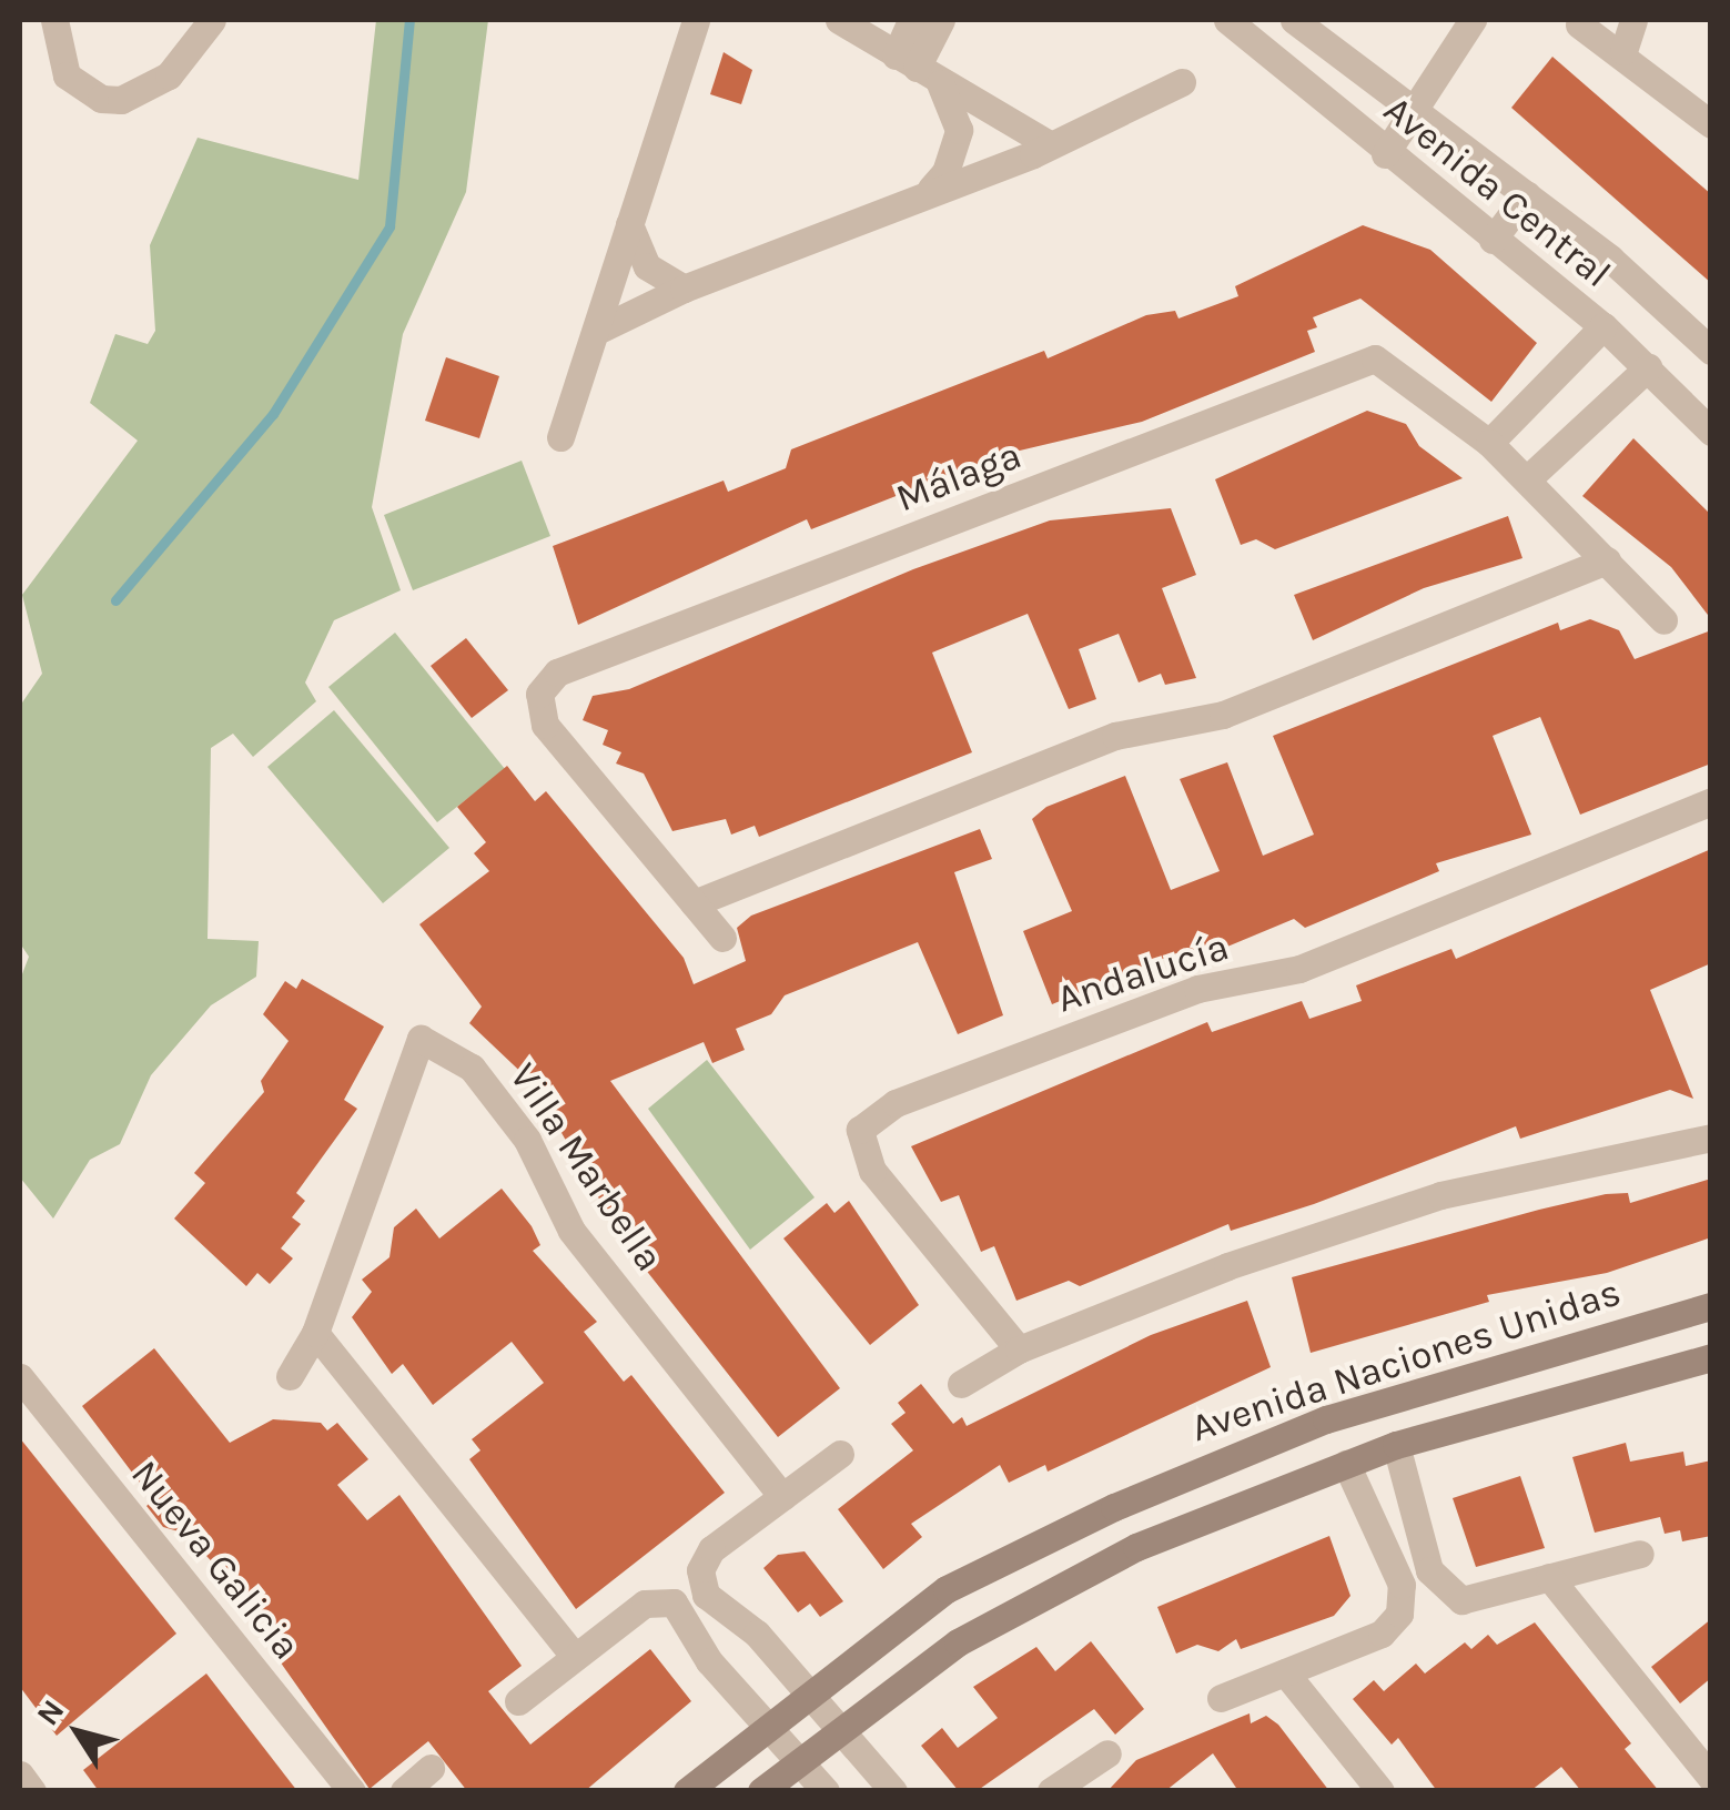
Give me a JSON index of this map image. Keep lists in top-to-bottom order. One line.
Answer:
{"streets":{"street":["Avenida Central","Málaga","Andalucía","Villa Marbella","Avenida Naciones Unidas","Nueva Galicia"]},"north":"top left"}
